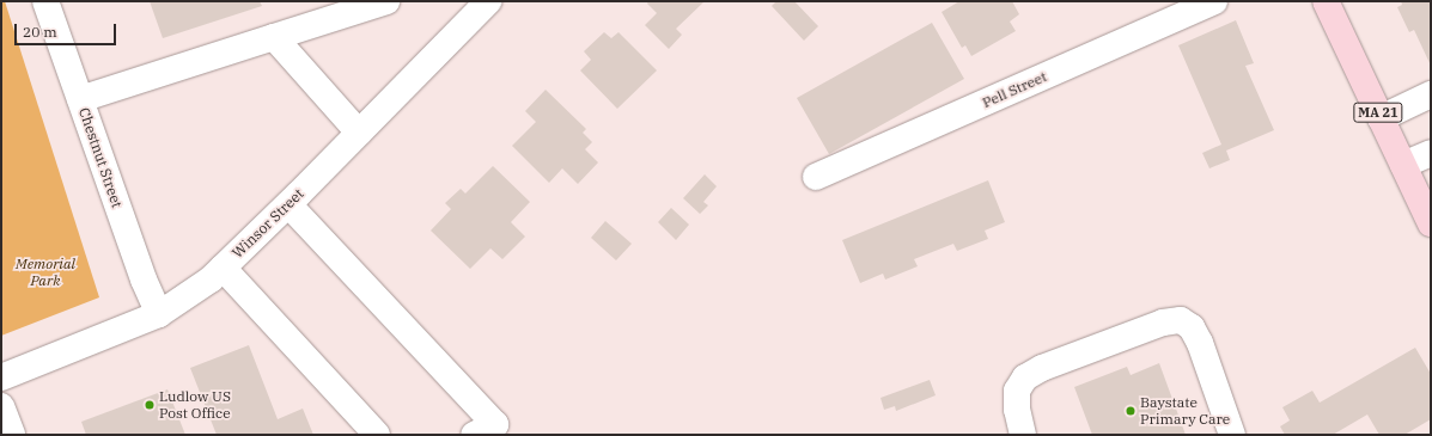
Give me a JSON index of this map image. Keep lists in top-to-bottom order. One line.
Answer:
{"streets":{"main road":["MA 21"],"street":["Pell Street","Chestnut Street","Winsor Street"]},"crossings":[["Chestnut Street","Winsor Street"]],"parks":["Memorial Park"],"places":["Ludlow US Post Office","Baystate Primary Care"],"scale_bar":"20 m"}
